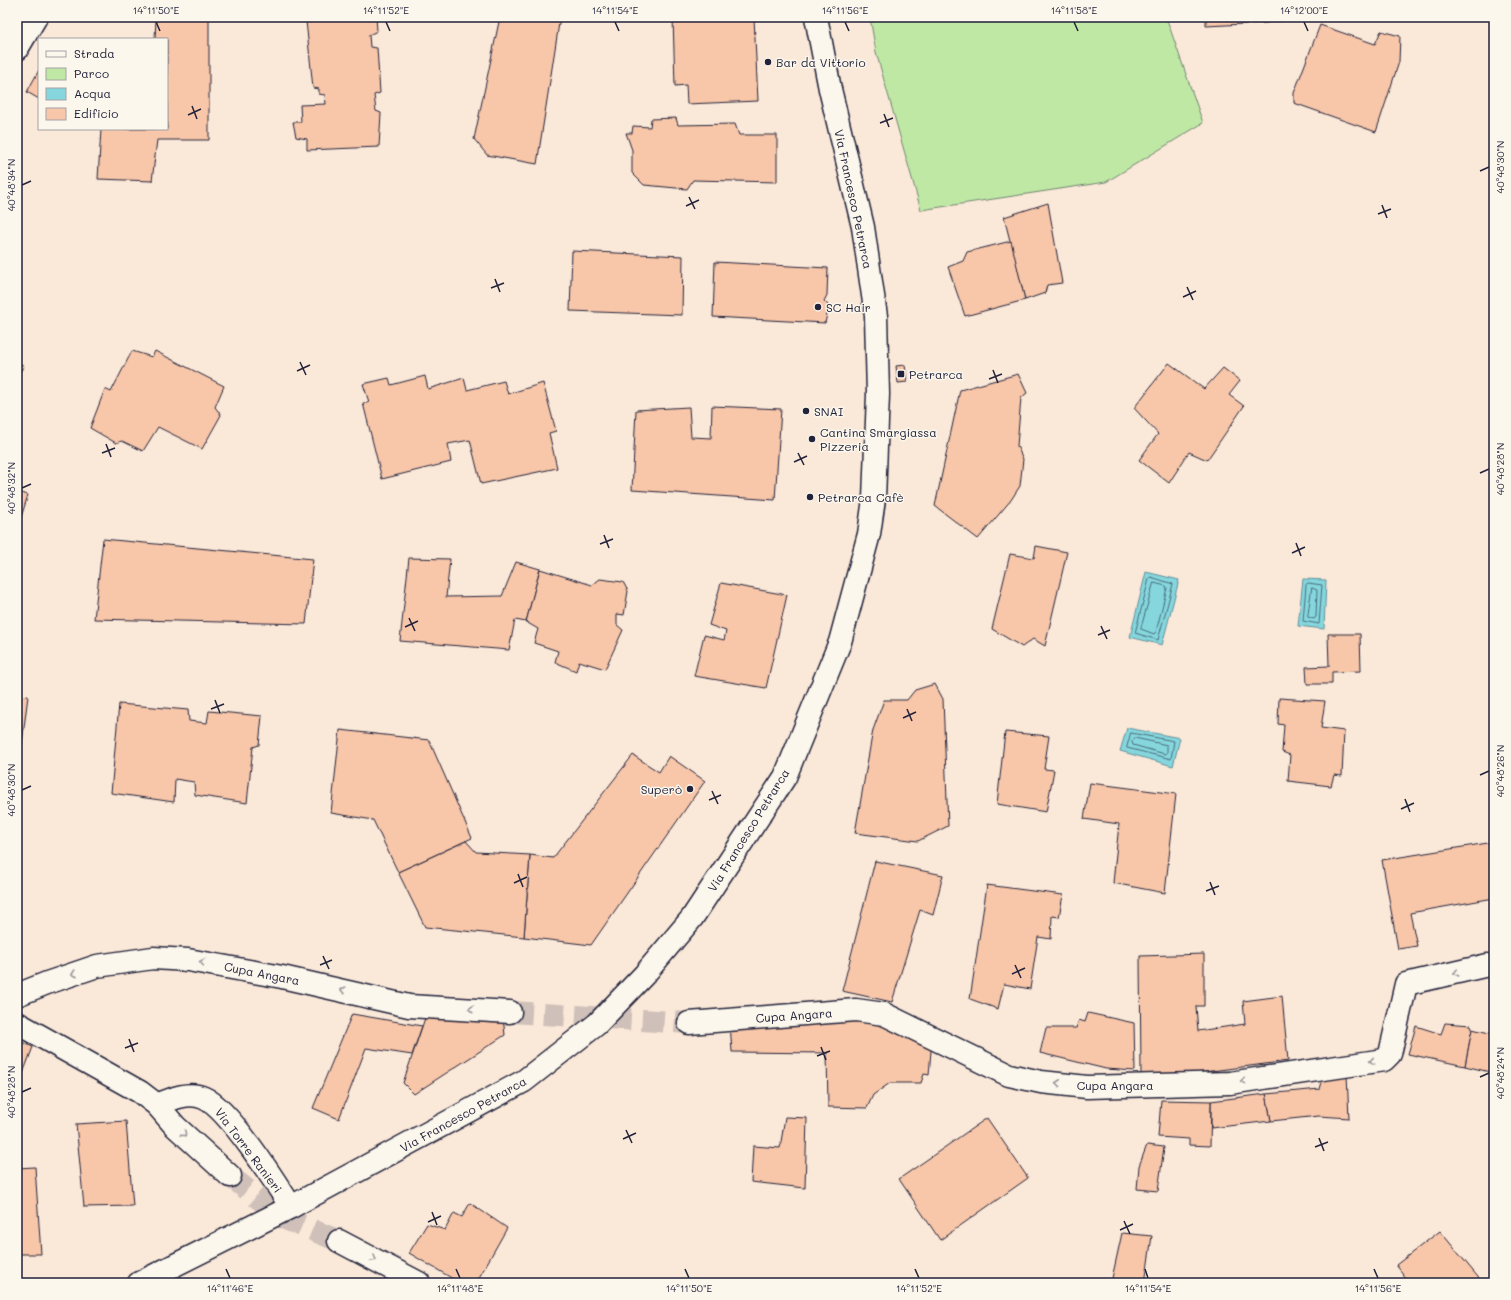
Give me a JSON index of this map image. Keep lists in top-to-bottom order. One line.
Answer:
{"streets":{"street":["Via Francesco Petrarca","Cupa Angara","Via Torre Ranieri"]},"crossings":[["Via Francesco Petrarca","Via Torre Ranieri"]],"one_way":["Cupa Angara"],"places":{"other":["Bar da Vittorio","SC Hair","SNAI","Cantina Smargiassa Pizzeria","Petrarca Cafè","Superò"],"transit":["Petrarca"]},"legend":["Strada","Parco","Acqua","Edificio"],"coordinates":["14°11'50\"E","14°11'52\"E","14°11'54\"E","14°11'56\"E","14°11'58\"E","14°12'00\"E","40°48'30\"N","40°48'34\"N","40°48'28\"N","40°48'32\"N","40°48'26\"N","40°48'24\"N","14°11'46\"E","14°11'48\"E"]}
